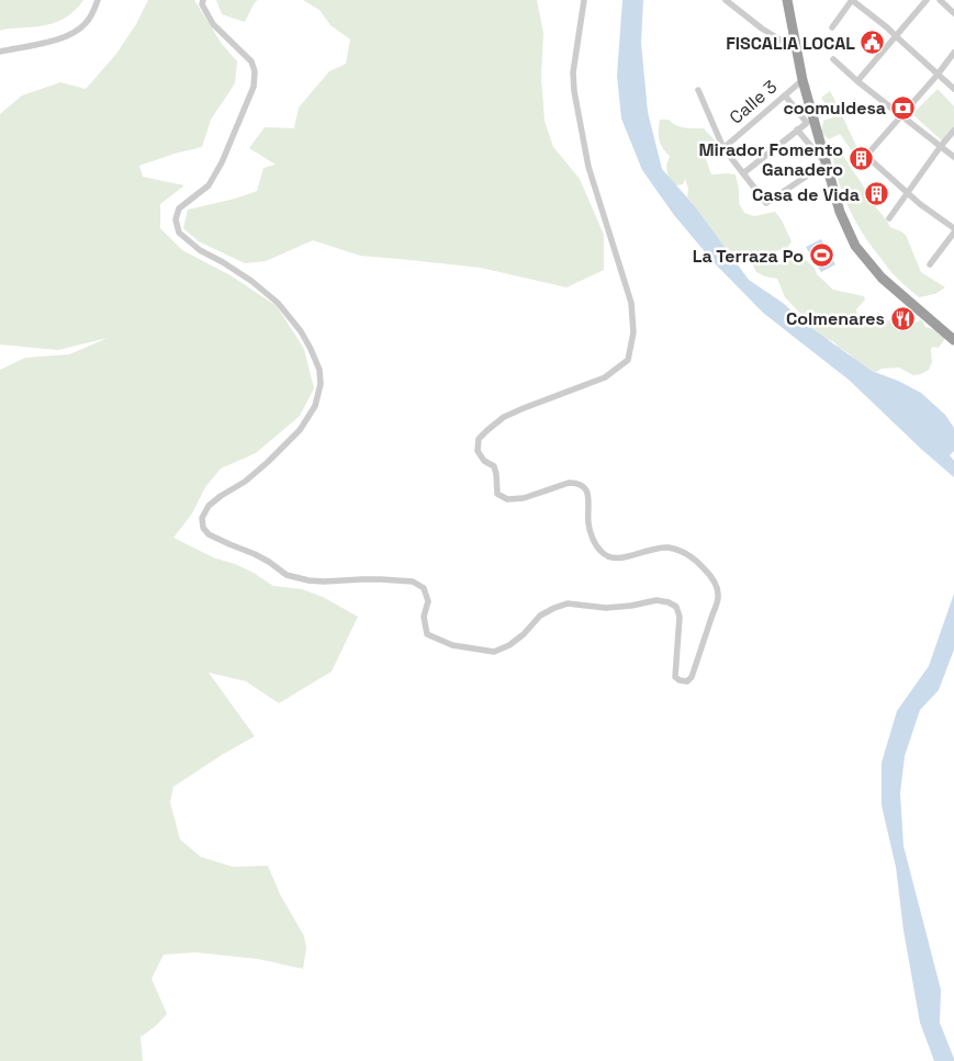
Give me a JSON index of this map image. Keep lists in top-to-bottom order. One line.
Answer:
{"streets":{"street":["Calle 3"]},"places":{"public building":["FISCALIA LOCAL"],"bank":["coomuldesa"],"building":["Mirador Fomento Ganadero","Casa de Vida"],"sports":["La Terraza Po"],"restaurant":["Colmenares"]}}
